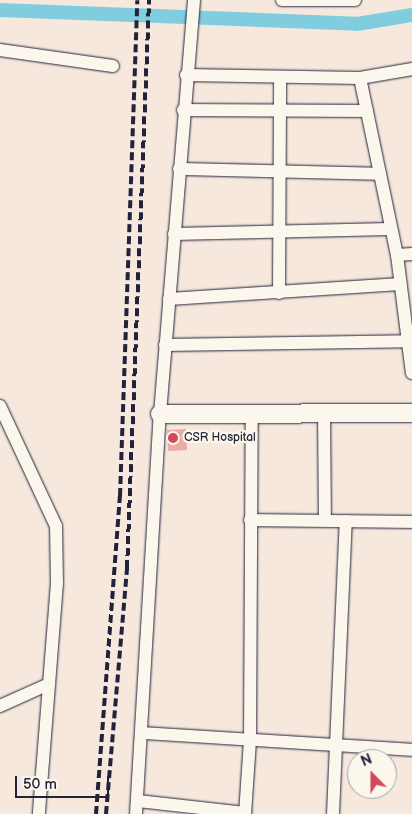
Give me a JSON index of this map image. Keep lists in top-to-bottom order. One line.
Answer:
{"places":["CSR Hospital"],"scale_bar":"50 m","north":"top"}
